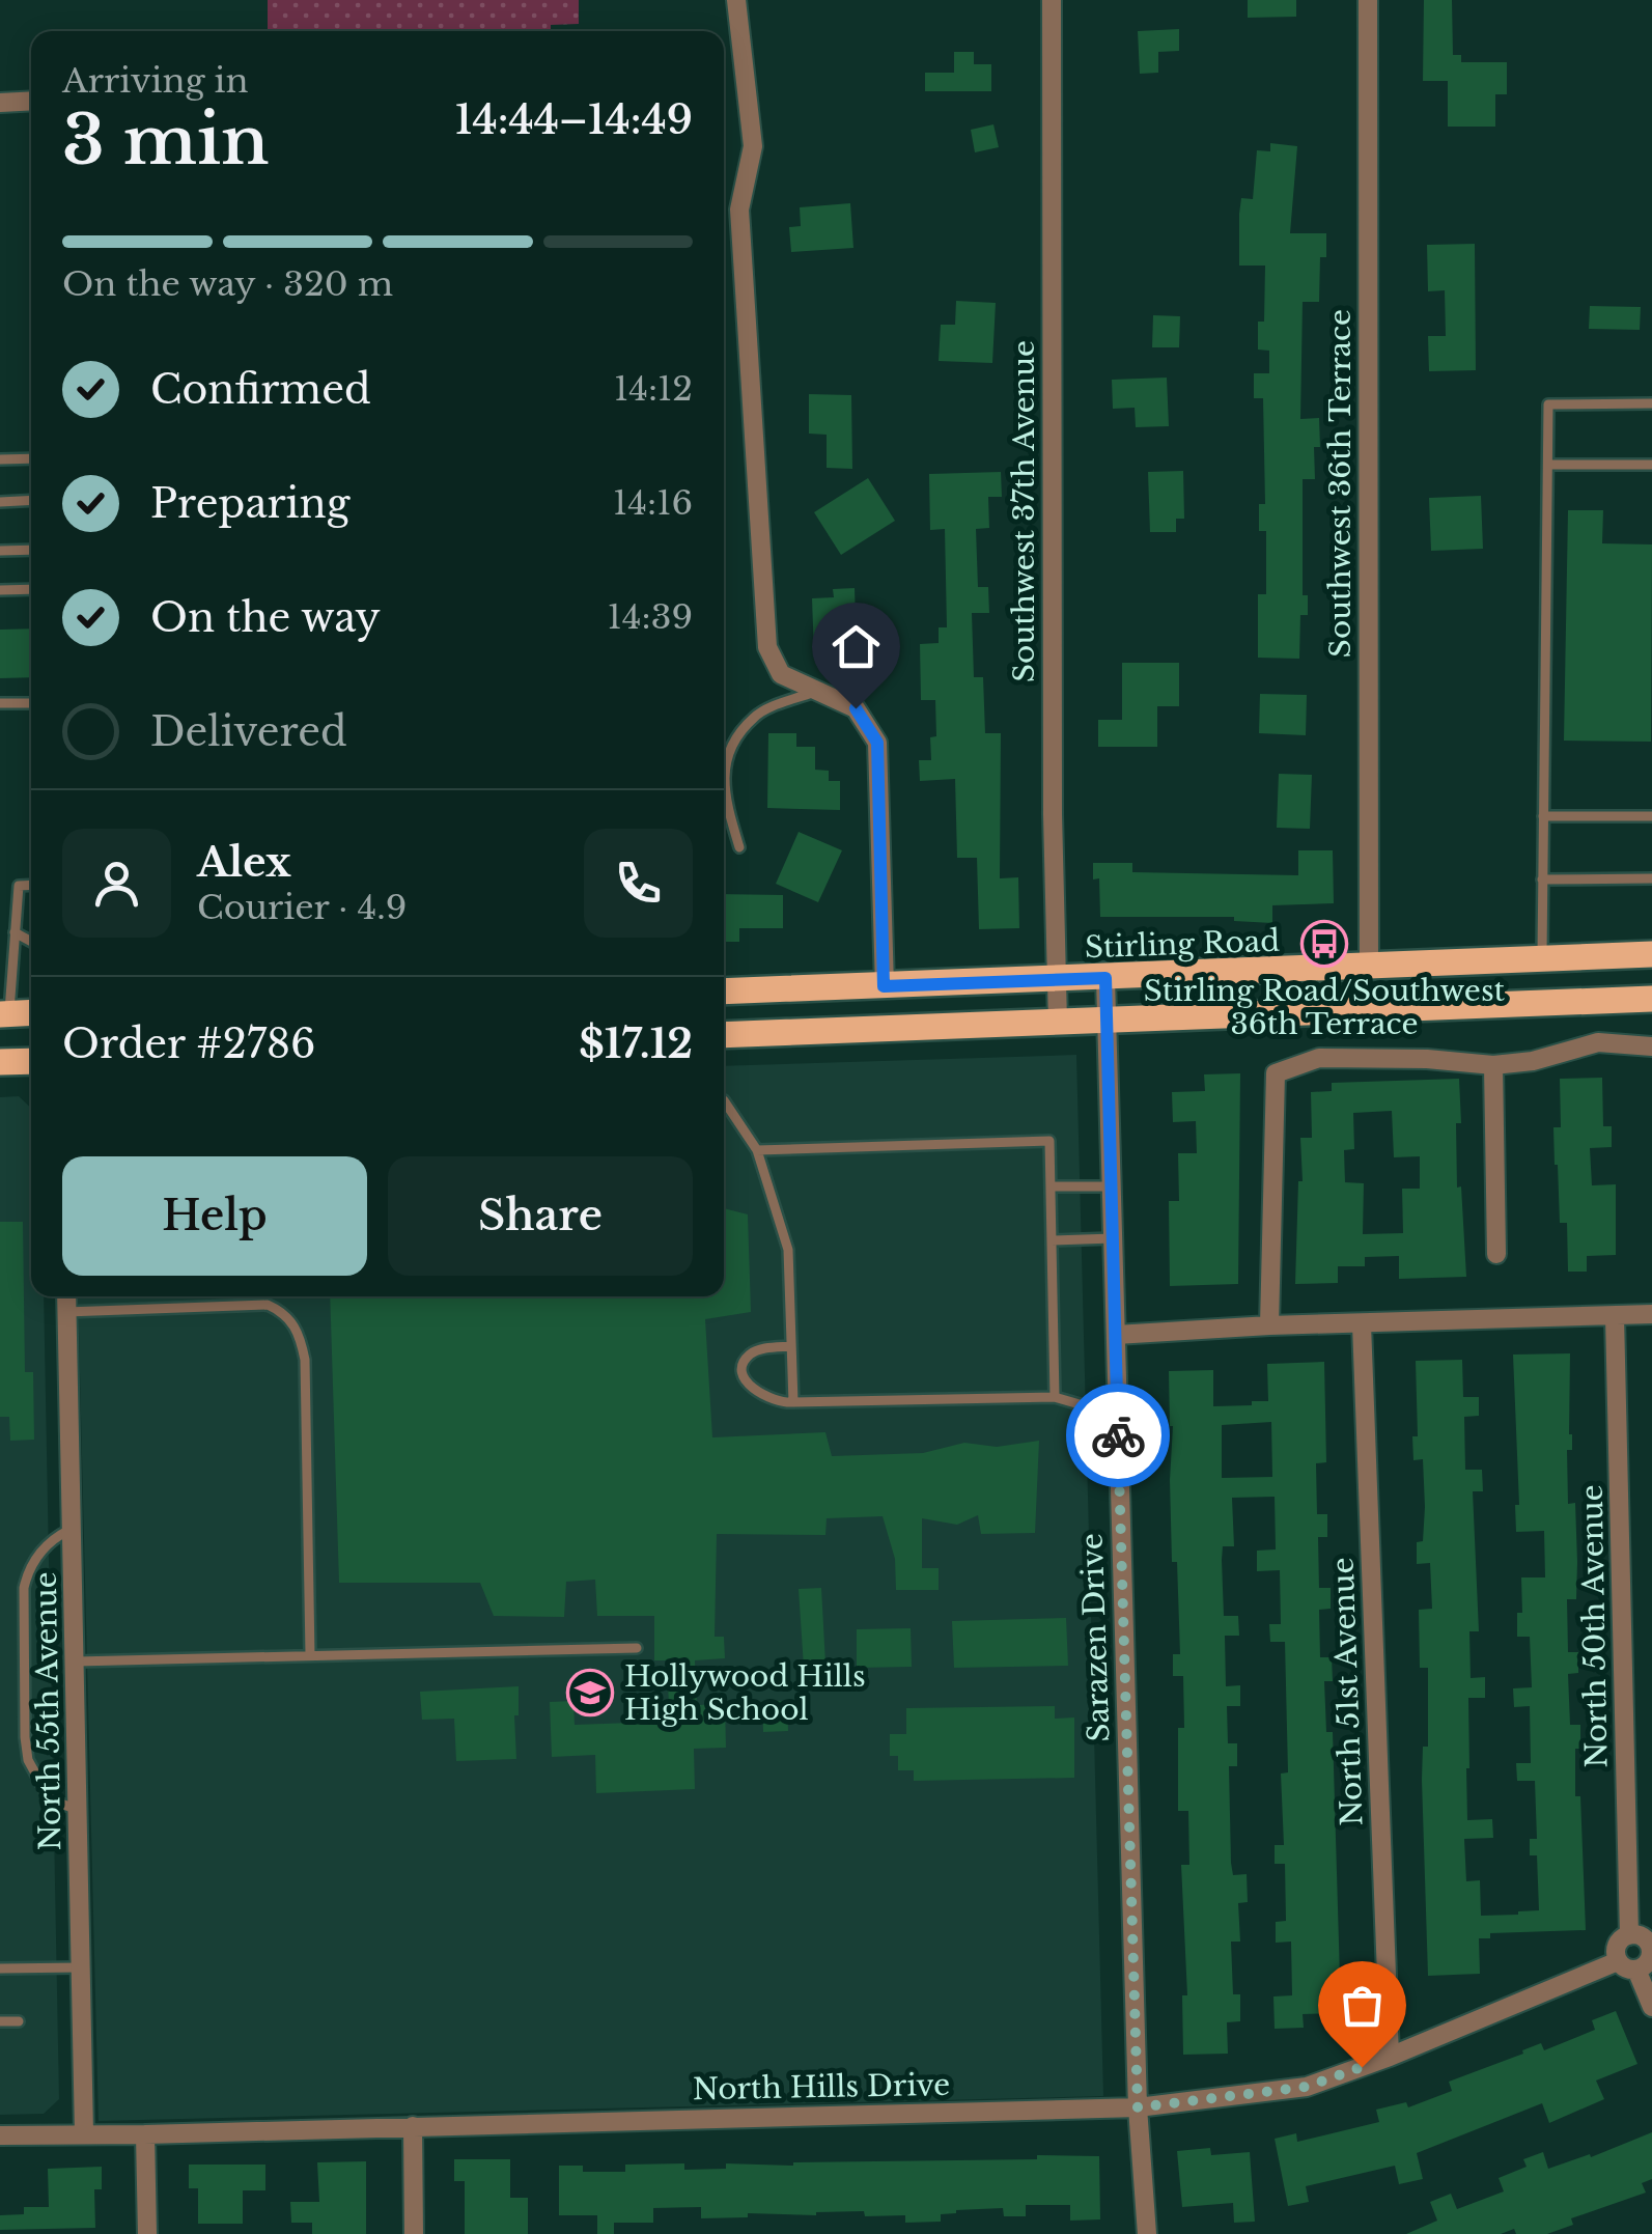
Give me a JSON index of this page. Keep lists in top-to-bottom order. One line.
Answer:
{"streets":{"main road":["Stirling Road"],"street":["Southwest 36th Terrace","Southwest 37th Avenue","North 50th Avenue","Sarazen Drive","North 51st Avenue","North 55th Avenue","North Hills Drive"]},"crossings":[["Southwest 36th Terrace","Stirling Road"],["Southwest 37th Avenue","Stirling Road"],["Stirling Road","Sarazen Drive"],["North 50th Avenue","North Hills Drive"],["Sarazen Drive","North Hills Drive"],["North 51st Avenue","North Hills Drive"],["North 55th Avenue","North Hills Drive"]],"places":{"bus stop":["Stirling Road/Southwest 36th Terrace"],"school or university":["Hollywood Hills High School"]},"page":{"heading":["3 min","Arriving in","14:44–14:49"],"panel":["Alex","Courier · 4.9","Order #2786","$17.12"],"bar":"On the way · 320 m","list":[["Confirmed","14:12"],["Preparing","14:16"],["On the way","14:39"],"Delivered"],"buttons":["Help","Share"]}}
